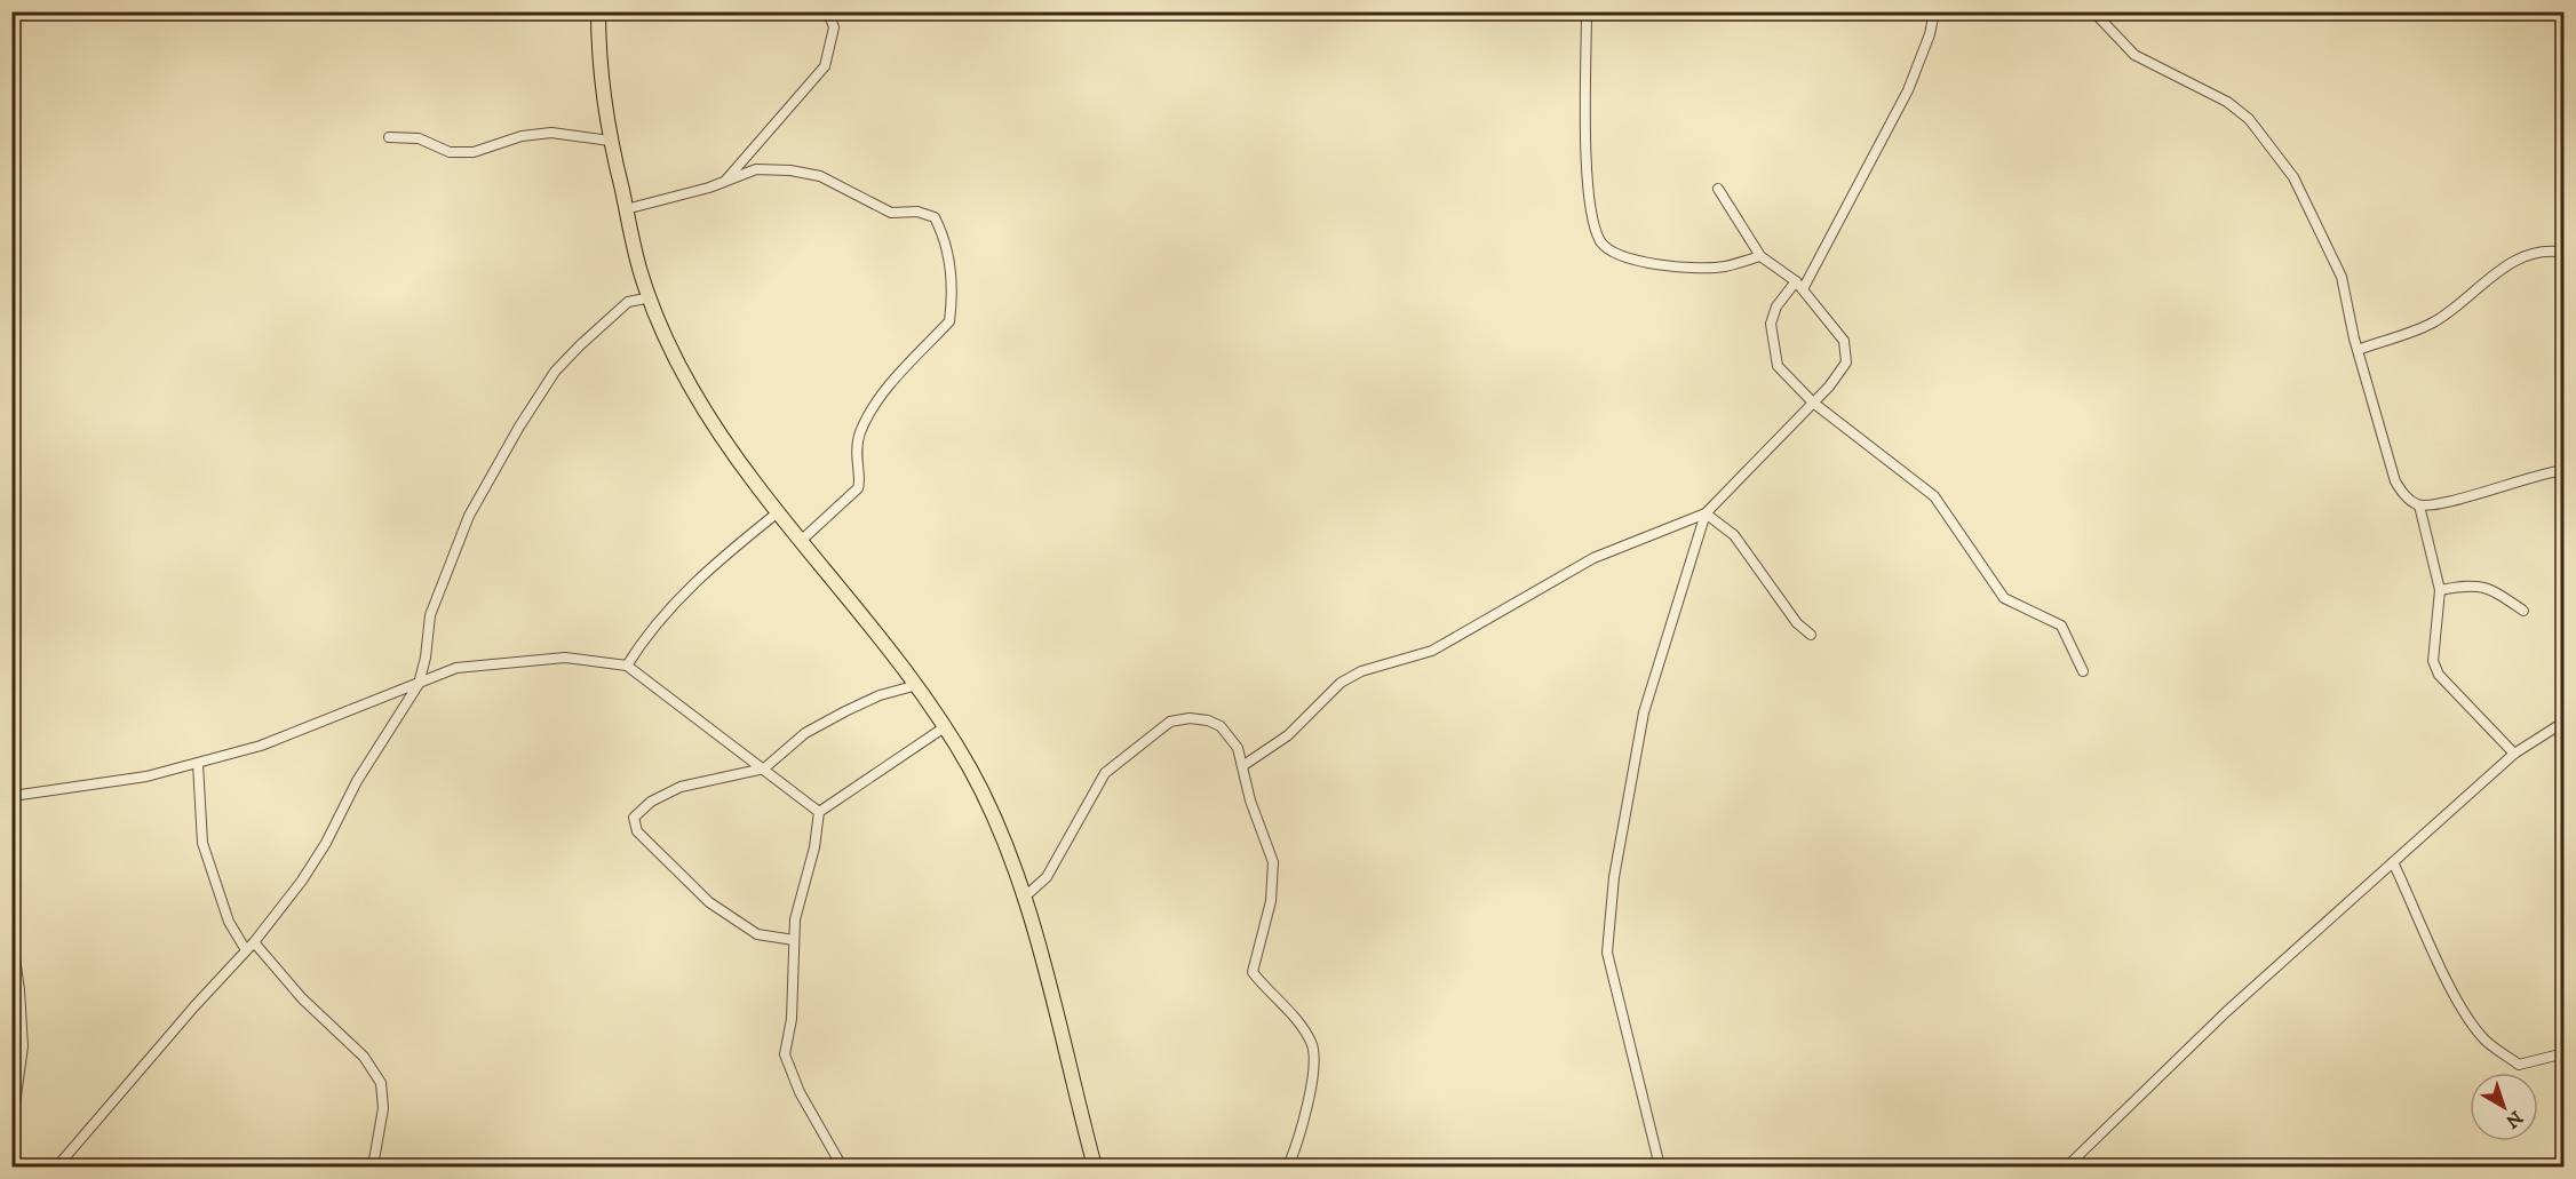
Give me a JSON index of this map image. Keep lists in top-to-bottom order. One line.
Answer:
{"north":"bottom right"}
